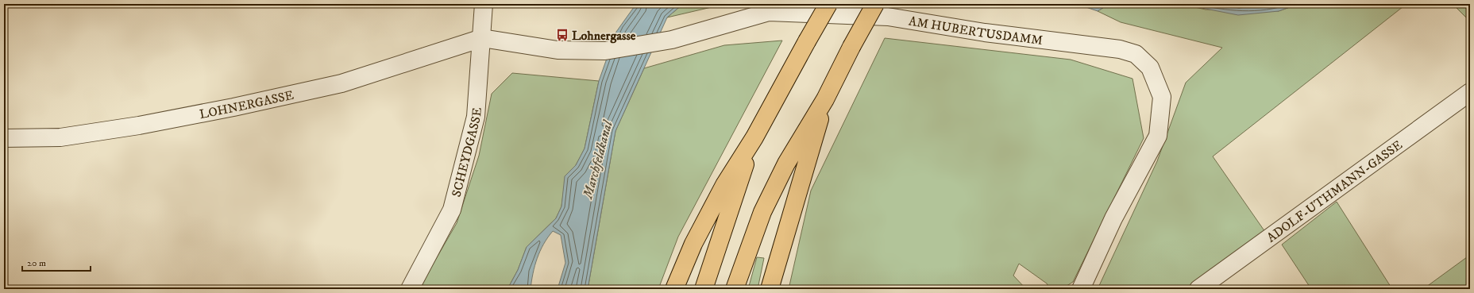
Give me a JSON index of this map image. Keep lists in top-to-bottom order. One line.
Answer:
{"streets":{"street":["AM HUBERTUSDAMM","LOHNERGASSE","SCHEYDGASSE","ADOLF-UTHMANN-GASSE"]},"crossings":[["AM HUBERTUSDAMM","LOHNERGASSE"],["AM HUBERTUSDAMM","SCHEYDGASSE"],["LOHNERGASSE","SCHEYDGASSE"]],"water":["Marchfeldkanal"],"places":{"bus stop":["Lohnergasse"]},"scale_bar":"20 m"}
